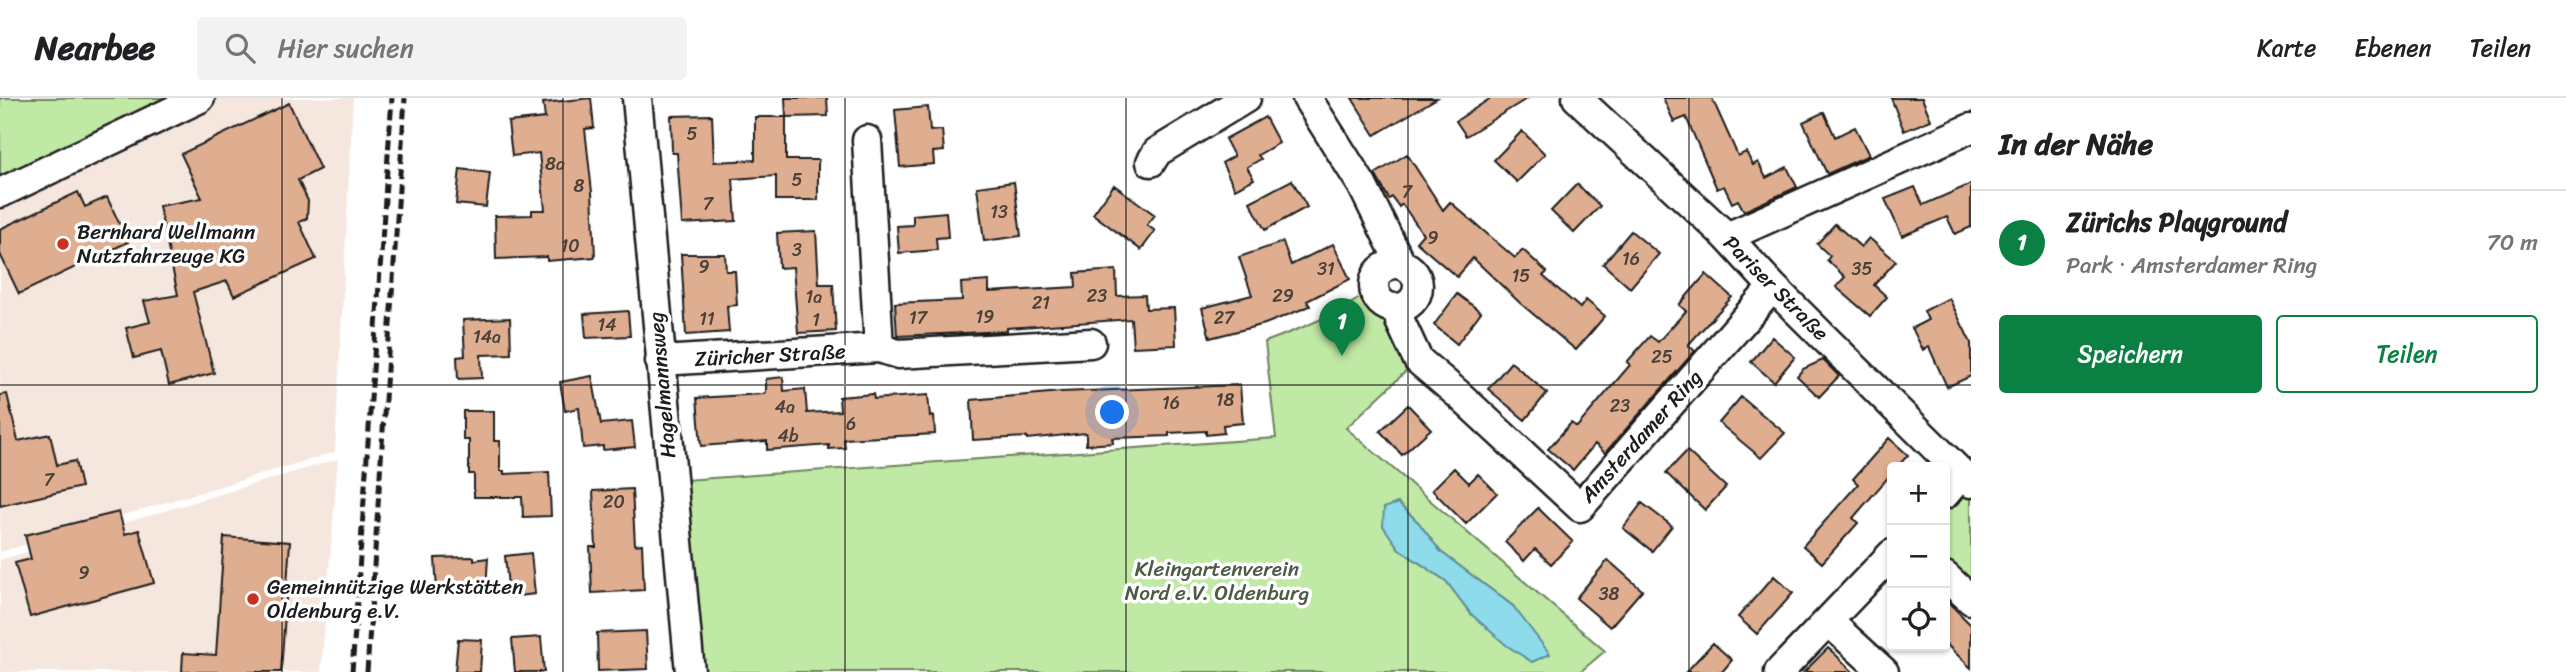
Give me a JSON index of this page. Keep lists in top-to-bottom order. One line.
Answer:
{"streets":{"street":["Pariser Straße","Züricher Straße","Hagelmannsweg","Amsterdamer Ring"]},"crossings":[["Pariser Straße","Amsterdamer Ring"],["Züricher Straße","Hagelmannsweg"]],"parks":["Kleingartenverein Nord e.V. Oldenburg"],"places":["Bernhard Wellmann Nutzfahrzeuge KG","Gemeinnützige Werkstätten Oldenburg e.V."],"house_numbers":["5","8a","5","8","7","7","13","9","10","3","16","9","31","35","15","23","29","1a","21","19","17","27","11","1","14","14a","25","18","16","23","4a","6","4b","7","20","9","38"],"page":{"header":"Nearbee","search":"Hier suchen","nav":["Karte","Ebenen","Teilen"],"heading":"In der Nähe","list":[{"mark":"1","name":"Zürichs Playground","note":"Park · Amsterdamer Ring","value":"70 m"}],"buttons":["Speichern","Teilen"],"pins":"1","map_buttons":["+","−"]}}
